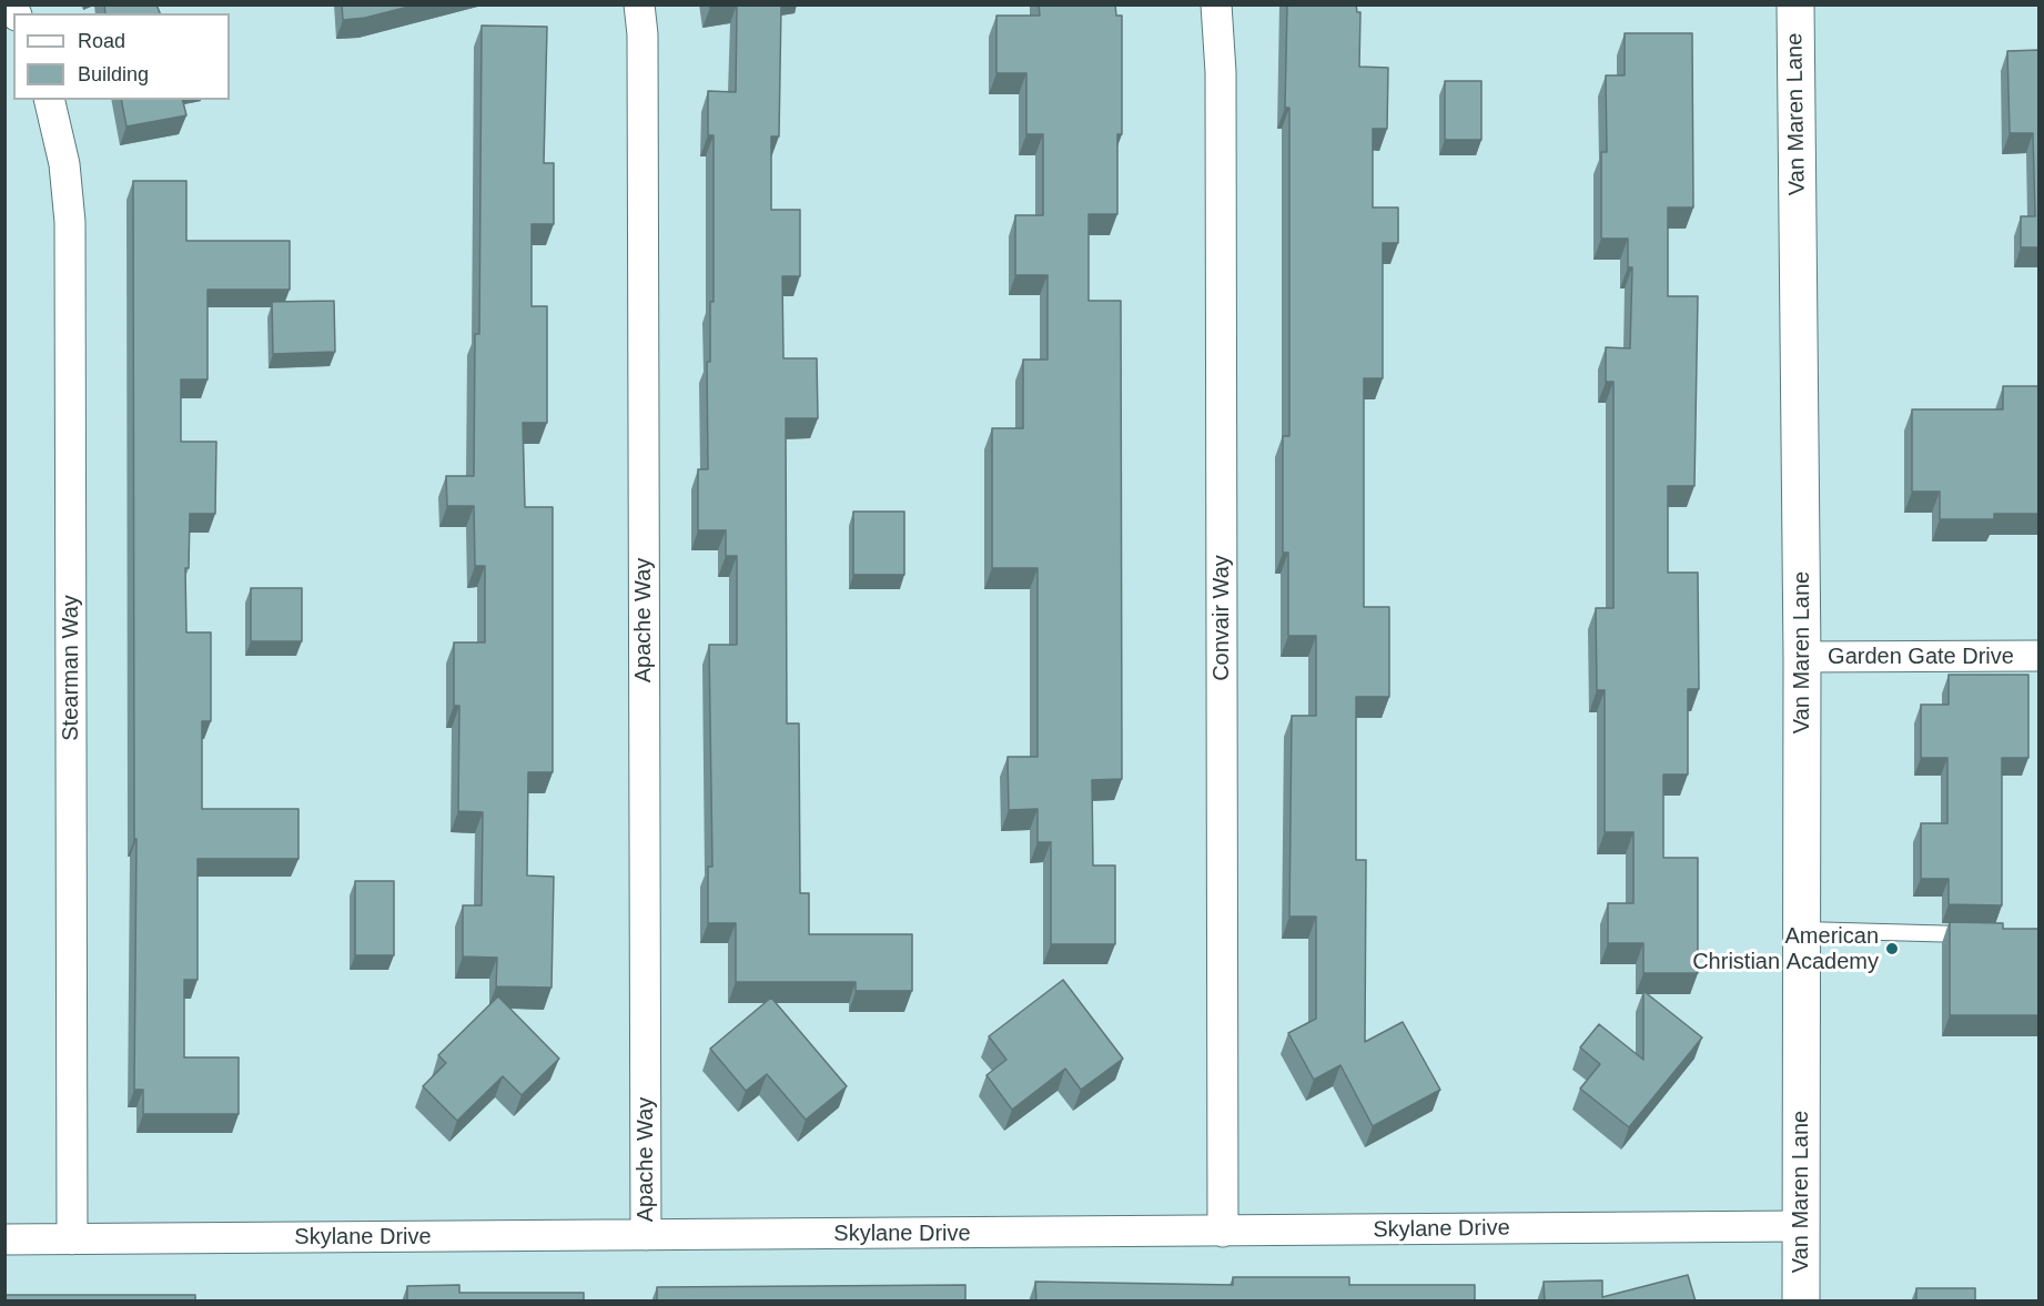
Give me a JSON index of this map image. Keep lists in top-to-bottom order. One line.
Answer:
{"streets":{"main road":["Van Maren Lane"],"street":["Convair Way","Apache Way","Garden Gate Drive","Stearman Way","Skylane Drive"]},"crossings":[["Van Maren Lane","Garden Gate Drive"],["Van Maren Lane","Skylane Drive"],["Convair Way","Skylane Drive"],["Apache Way","Skylane Drive"],["Stearman Way","Skylane Drive"]],"places":["American Christian Academy"],"legend":["Road","Building"]}
